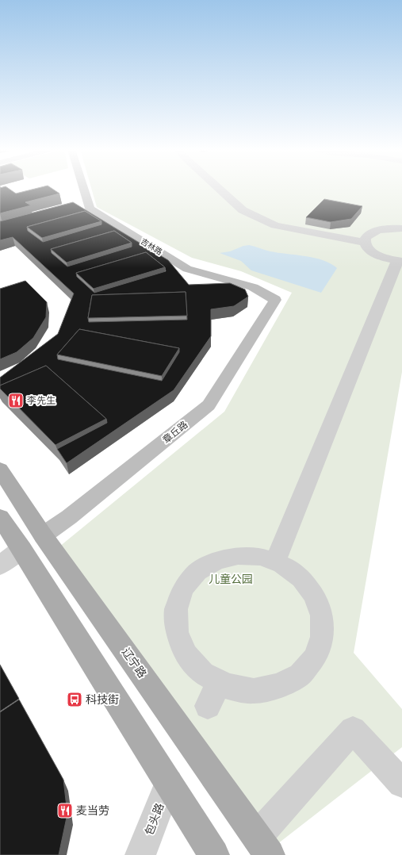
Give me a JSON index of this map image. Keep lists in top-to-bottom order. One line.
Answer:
{"streets":{"main road":["辽宁路"],"street":["吉林路","章丘路","包头路"]},"crossings":[["吉林路","章丘路"],["章丘路","辽宁路"]],"parks":["儿童公园"],"places":{"restaurant":["李先生","麦当劳"],"bus stop":["科技街"]}}
